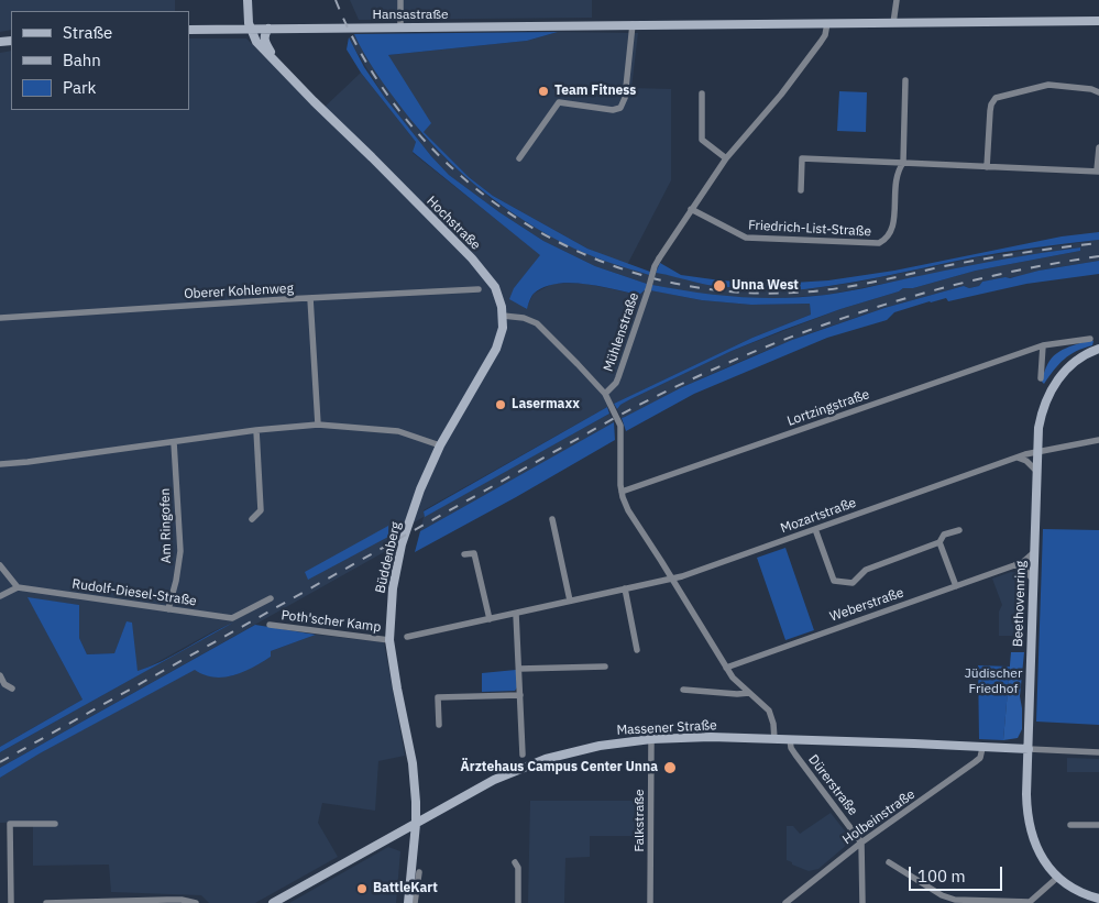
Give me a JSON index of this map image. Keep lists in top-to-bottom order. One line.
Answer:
{"streets":{"main road":["Hansastraße","Hochstraße","Büddenberg","Beethovenring","Massener Straße"],"street":["Friedrich-List-Straße","Oberer Kohlenweg","Mühlenstraße","Lortzingstraße","Mozartstraße","Am Ringofen","Rudolf-Diesel-Straße","Weberstraße","Poth'scher Kamp","Dürerstraße","Holbeinstraße","Falkstraße"]},"crossings":[["Hansastraße","Hochstraße"],["Hansastraße","Mühlenstraße"],["Hochstraße","Büddenberg"],["Friedrich-List-Straße","Mühlenstraße"],["Mozartstraße","Beethovenring"],["Am Ringofen","Rudolf-Diesel-Straße"],["Büddenberg","Poth'scher Kamp"],["Büddenberg","Massener Straße"],["Beethovenring","Weberstraße"],["Beethovenring","Massener Straße"],["Massener Straße","Dürerstraße"],["Massener Straße","Holbeinstraße"],["Massener Straße","Falkstraße"],["Dürerstraße","Holbeinstraße"]],"parks":["Jüdischer Friedhof"],"places":["Team Fitness","Unna West","Lasermaxx","Ärztehaus Campus Center Unna","BattleKart"],"legend":["Straße","Bahn","Park"],"scale_bar":"100 m"}
